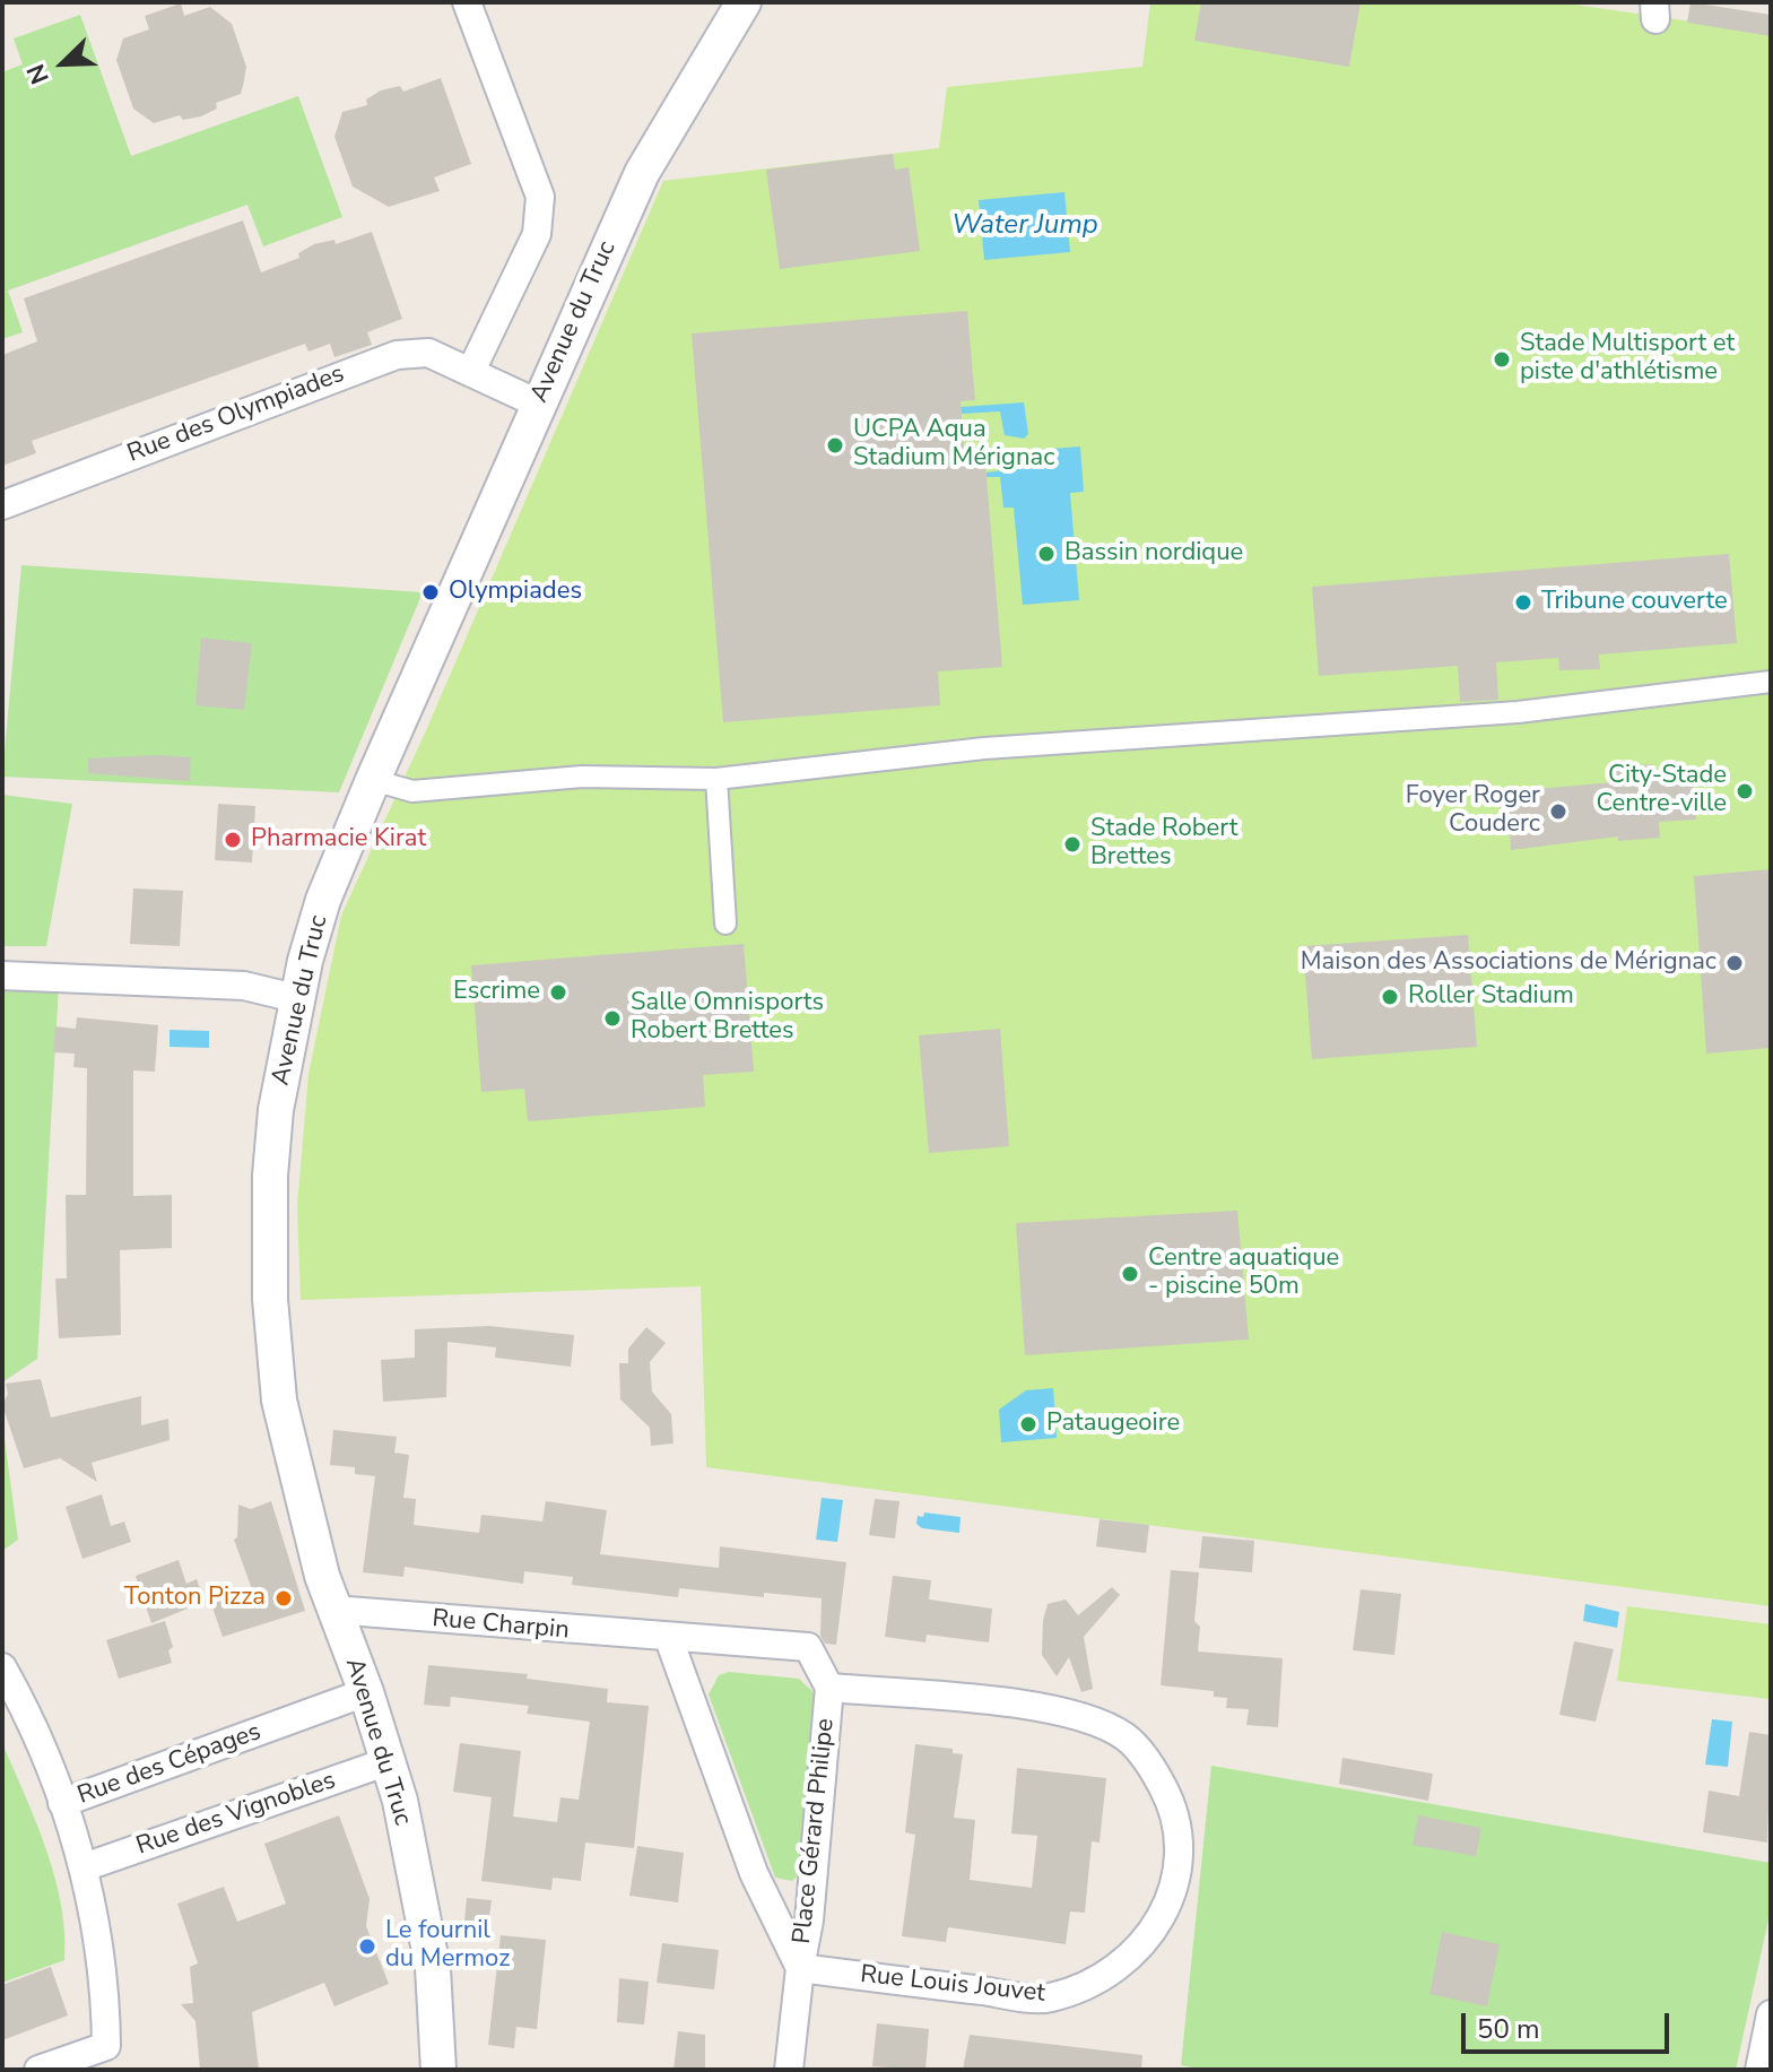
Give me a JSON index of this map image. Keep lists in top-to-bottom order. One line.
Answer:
{"streets":{"street":["Avenue du Truc","Rue des Olympiades","Rue Charpin","Rue des Cépages","Rue des Vignobles","Place Gérard Philipe","Rue Louis Jouvet"]},"crossings":[["Avenue du Truc","Rue des Olympiades"],["Avenue du Truc","Rue Charpin"],["Avenue du Truc","Rue des Cépages"],["Avenue du Truc","Rue des Vignobles"],["Rue Charpin","Place Gérard Philipe"],["Place Gérard Philipe","Rue Louis Jouvet"]],"water":["Water Jump"],"places":["Stade Multisport et piste d'athlétisme","UCPA Aqua Stadium Mérignac","Bassin nordique","Olympiades","Tribune couverte","City-Stade Centre-ville","Foyer Roger Couderc","Pharmacie Kirat","Stade Robert Brettes","Maison des Associations de Mérignac","Escrime","Roller Stadium","Salle Omnisports Robert Brettes","Centre aquatique - piscine 50m","Pataugeoire","Tonton Pizza","Le fournil du Mermoz"],"scale_bar":"50 m","north":"bottom left"}
